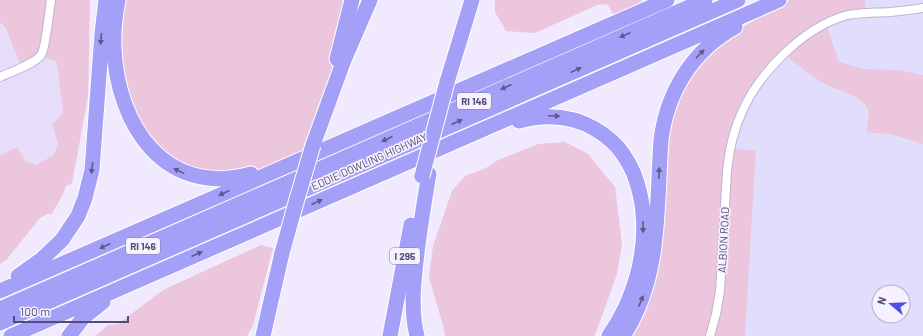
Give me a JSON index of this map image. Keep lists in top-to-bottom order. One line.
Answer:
{"streets":{"highway":["RI 146","EDDIE DOWLING HIGHWAY","I 295"],"street":["ALBION ROAD"]},"scale_bar":"100 m","north":"left"}
